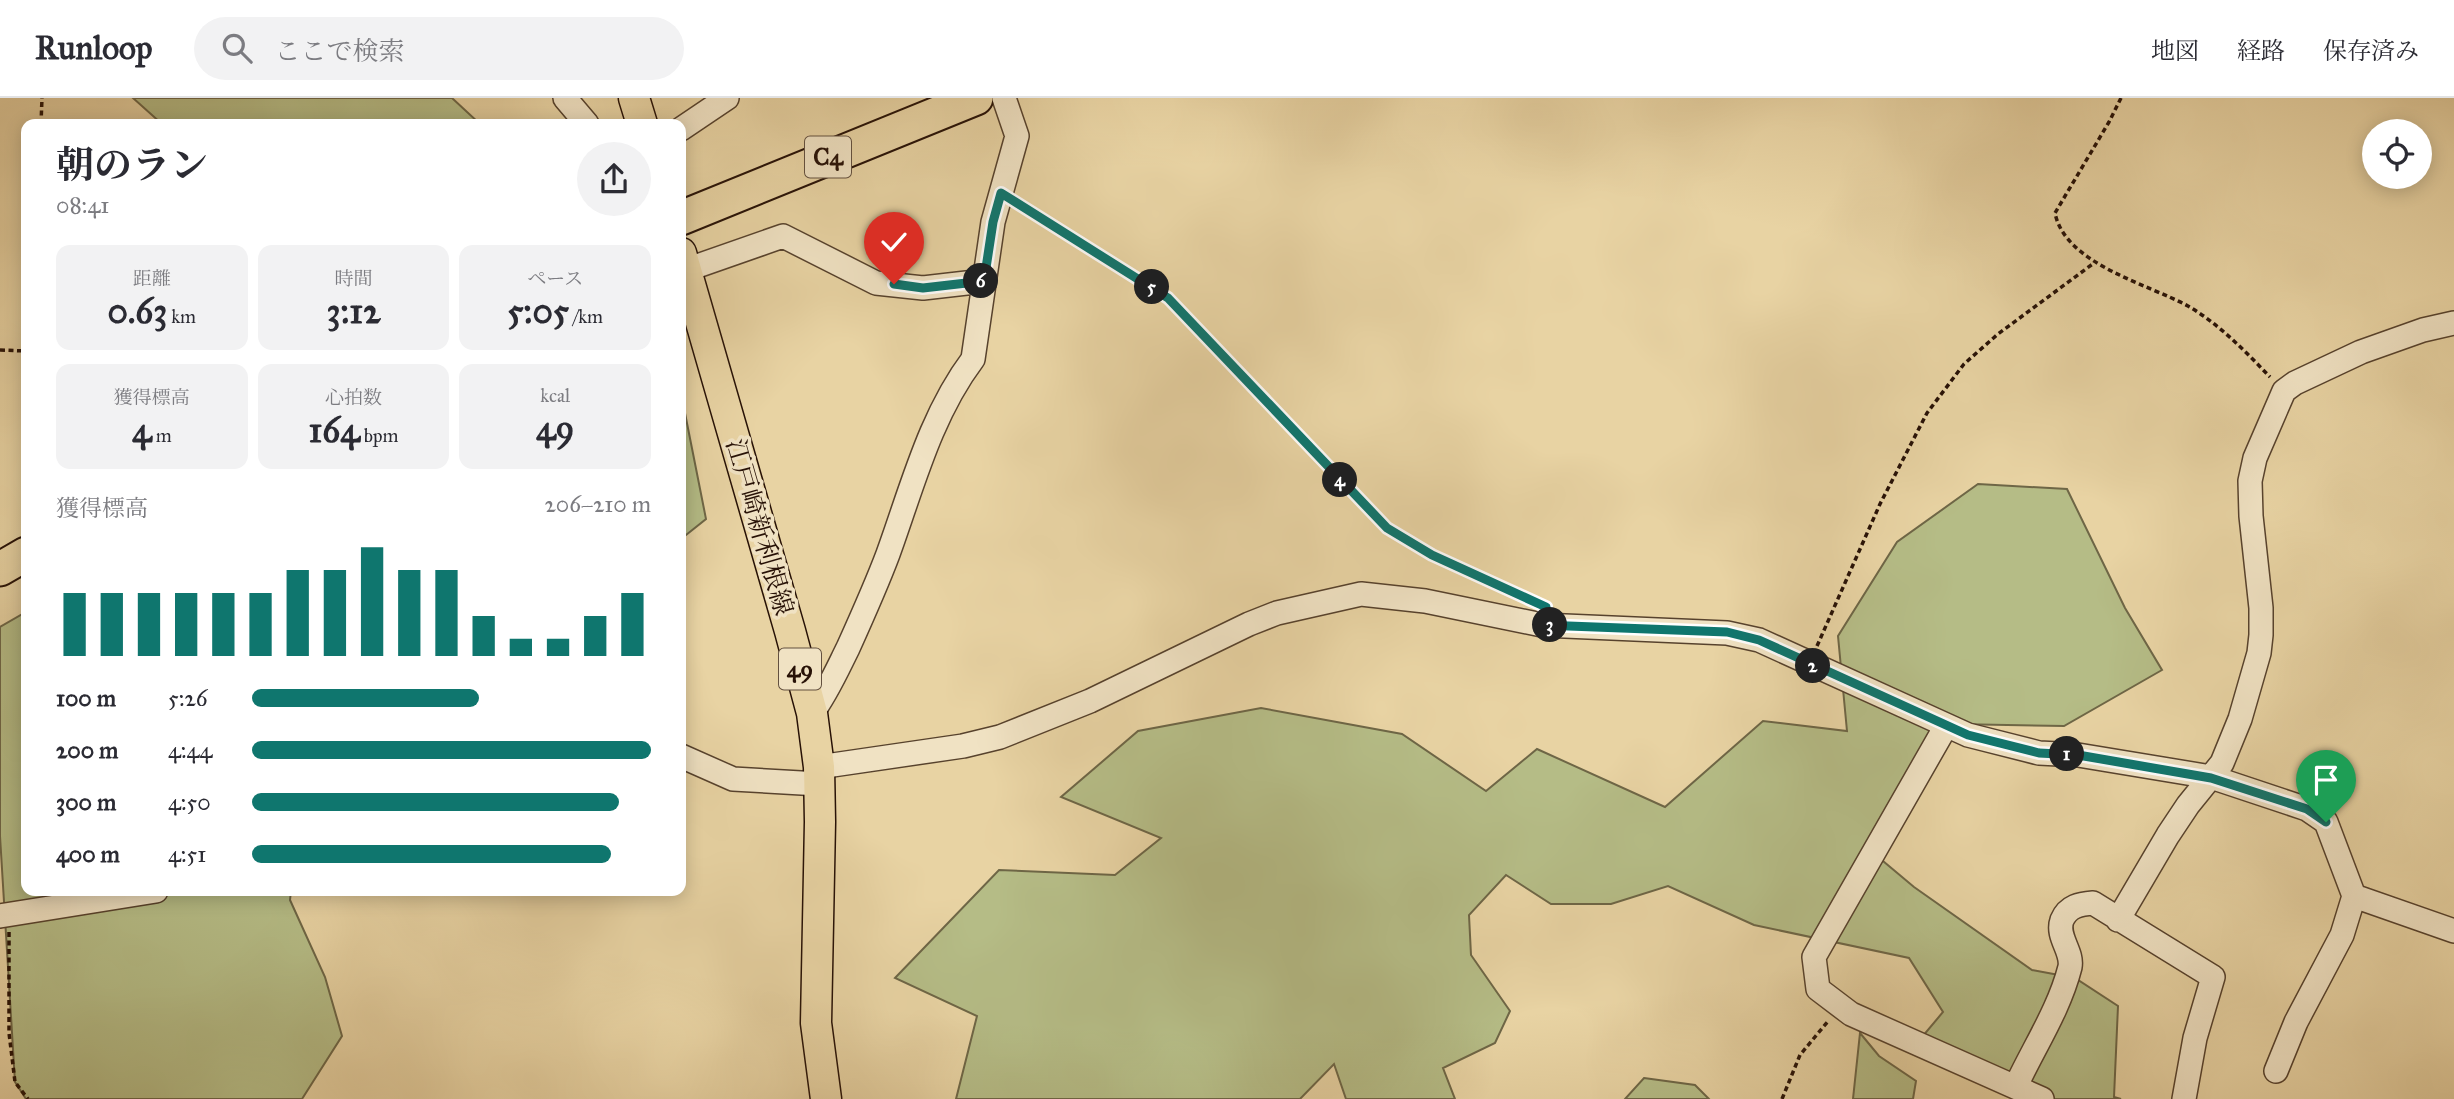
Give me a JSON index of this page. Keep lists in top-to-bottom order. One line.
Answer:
{"streets":{"highway":["C4"],"main road":["江戸崎新利根線","49"]},"page":{"header":"Runloop","search":"ここで検索","nav":["地図","経路","保存済み"],"heading":["朝のラン","08:41"],"stats":[["距離","0.63 km"],["時間","3:12"],["ペース","5:05 /km"],["獲得標高","4 m"],["心拍数","164 bpm"],["kcal","49"]],"pins":["6","5","4","3","2","1"],"chart":["獲得標高","206–210 m"],"list":[{"name":"100 m","note":"5:26"},{"name":"200 m","note":"4:44"},{"name":"300 m","note":"4:50"},{"name":"400 m","note":"4:51"}]}}
